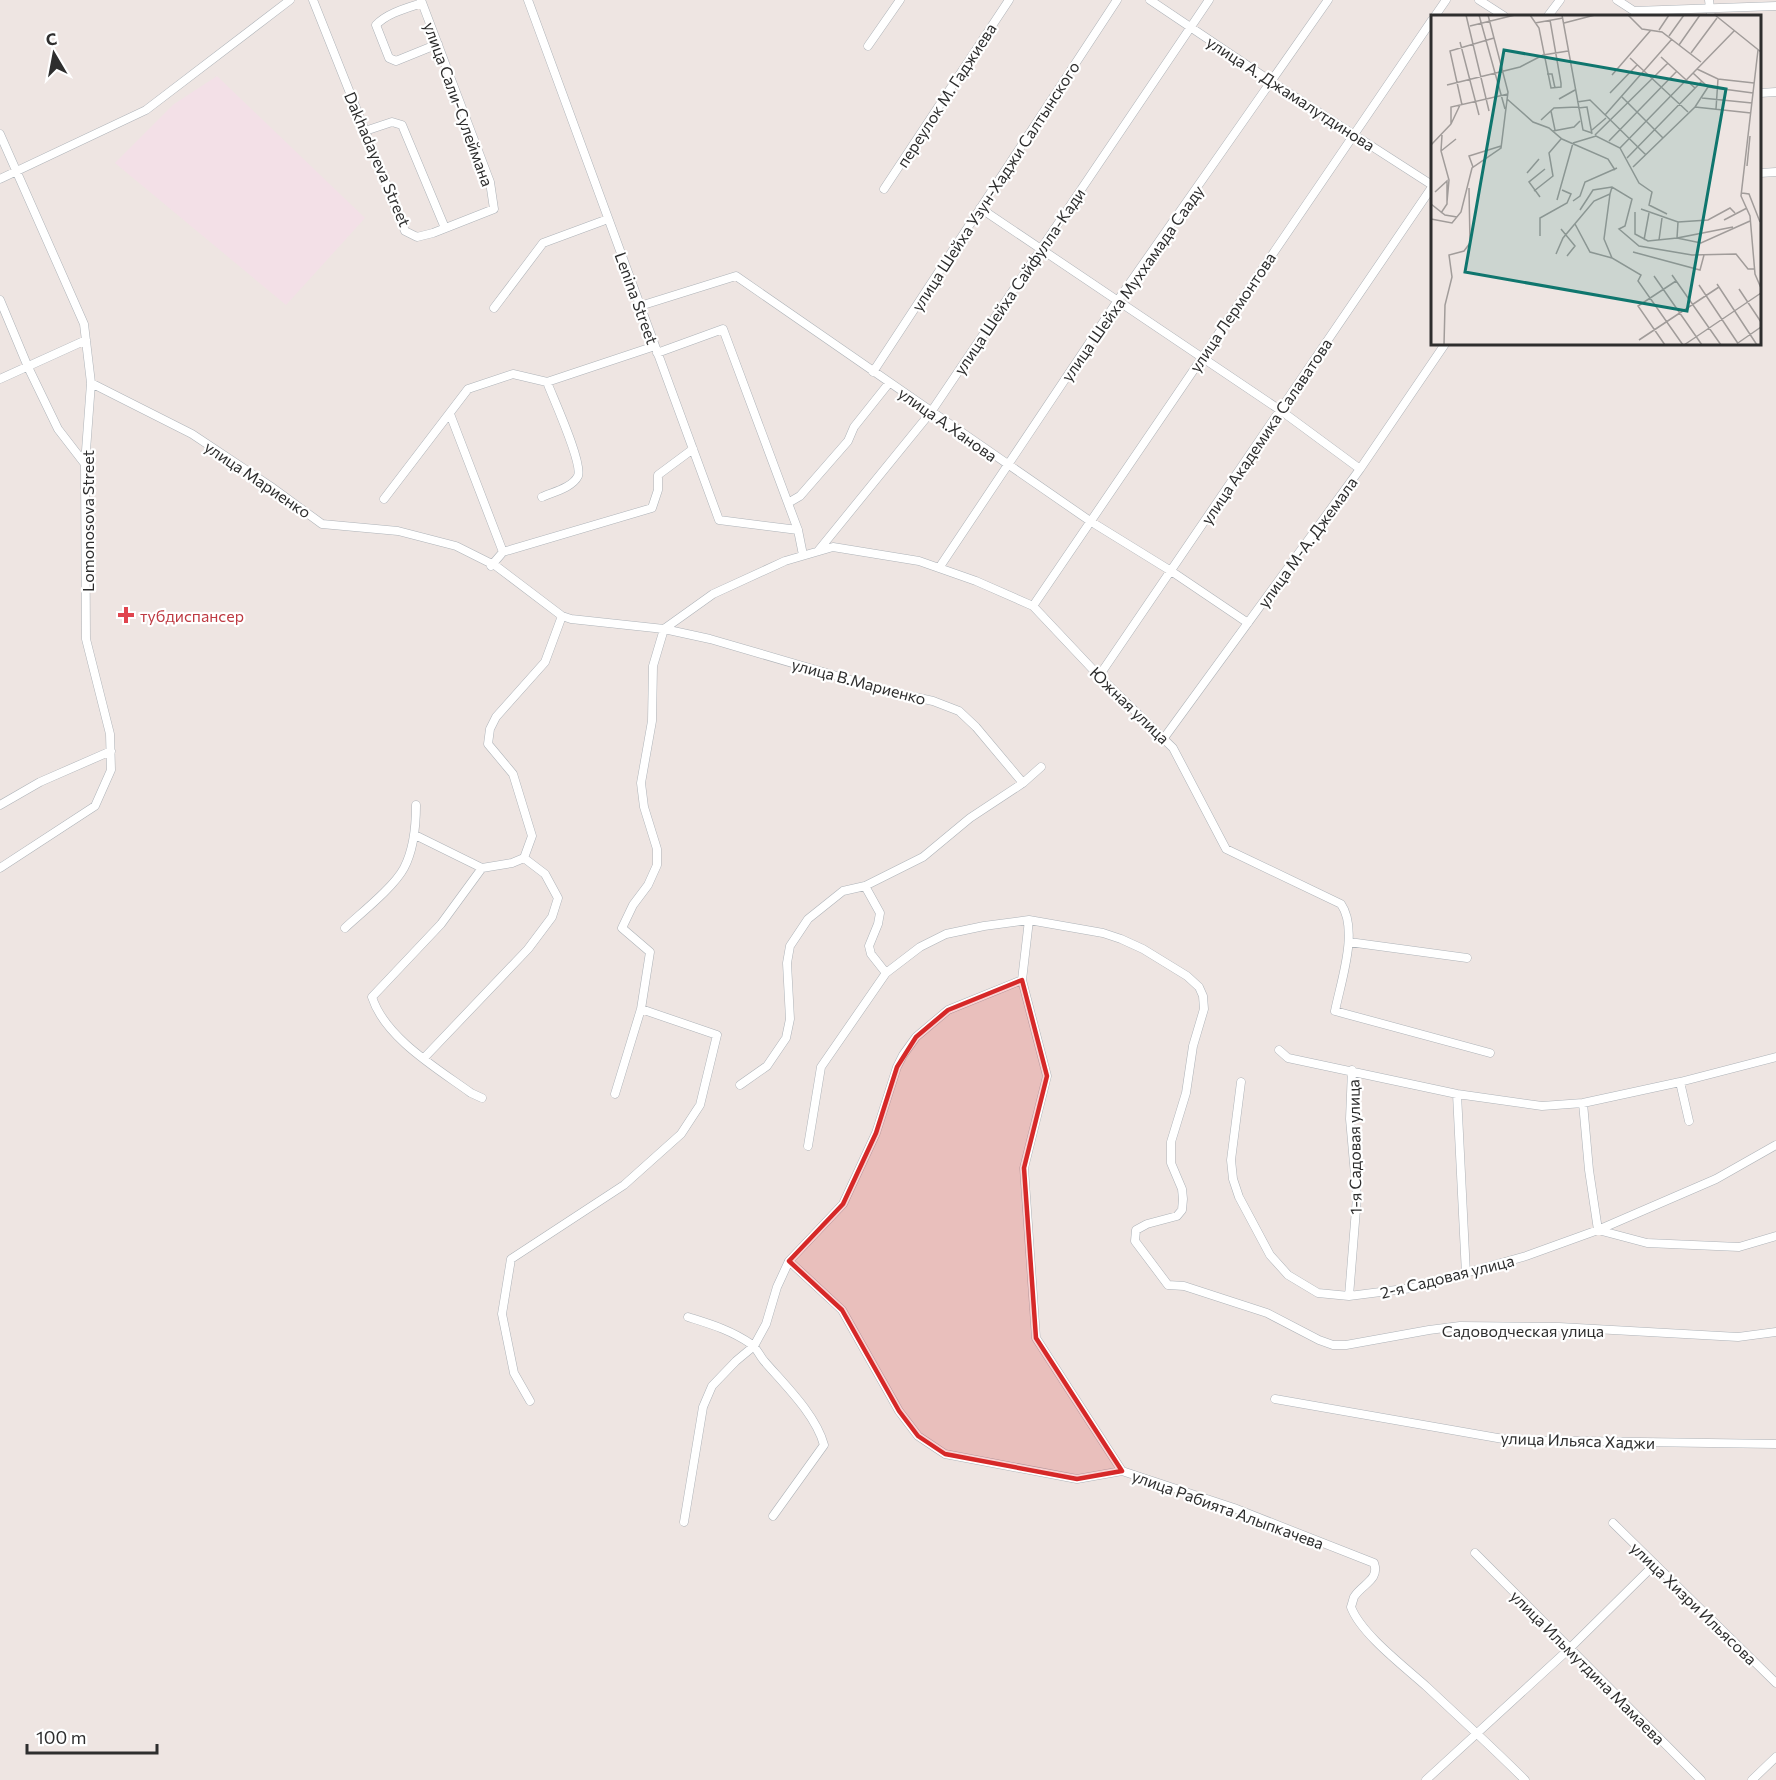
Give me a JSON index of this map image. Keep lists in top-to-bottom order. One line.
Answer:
{"streets":{"street":["улица А. Джамалутдинова","переулок М. Гаджиева","улица Сали-Сулеймана","Dakhadayeva Street","улица Шейха Узун-Хаджи Салтынского","улица Шейха Сайфулла-Кади","улица Шейха Муххамада Сааду","Lenina Street","улица Лермонтова","улица А.Ханова","улица Академика Салаватова","улица Мариенко","Lomonosova Street","улица М-А. Джемала","улица В.Мариенко","Южная улица","1-я Садовая улица","2-я Садовая улица","Садоводческая улица","улица Ильяса Хаджи","улица Рабията Алыпкачева","улица Хизри Ильясова","улица Ильмутдина Мамаева"]},"crossings":[["улица А. Джамалутдинова","улица Шейха Сайфулла-Кади"],["улица А. Джамалутдинова","улица Шейха Муххамада Сааду"],["улица А. Джамалутдинова","улица Лермонтова"],["улица Сали-Сулеймана","Dakhadayeva Street"],["улица Шейха Узун-Хаджи Салтынского","улица А.Ханова"],["улица Шейха Сайфулла-Кади","улица А.Ханова"],["улица Шейха Сайфулла-Кади","Южная улица"],["улица Шейха Муххамада Сааду","улица А.Ханова"],["улица Шейха Муххамада Сааду","Южная улица"],["Lenina Street","улица А.Ханова"],["улица Лермонтова","улица А.Ханова"],["улица Лермонтова","Южная улица"],["улица А.Ханова","улица Академика Салаватова"],["улица А.Ханова","улица М-А. Джемала"],["улица Академика Салаватова","Южная улица"],["улица Мариенко","Lomonosova Street"],["улица Мариенко","улица В.Мариенко"],["улица Мариенко","Южная улица"],["улица М-А. Джемала","Южная улица"],["улица В.Мариенко","Южная улица"],["1-я Садовая улица","2-я Садовая улица"]],"places":{"health":["тубдиспансер"]},"scale_bar":"100 m","north":"top"}
